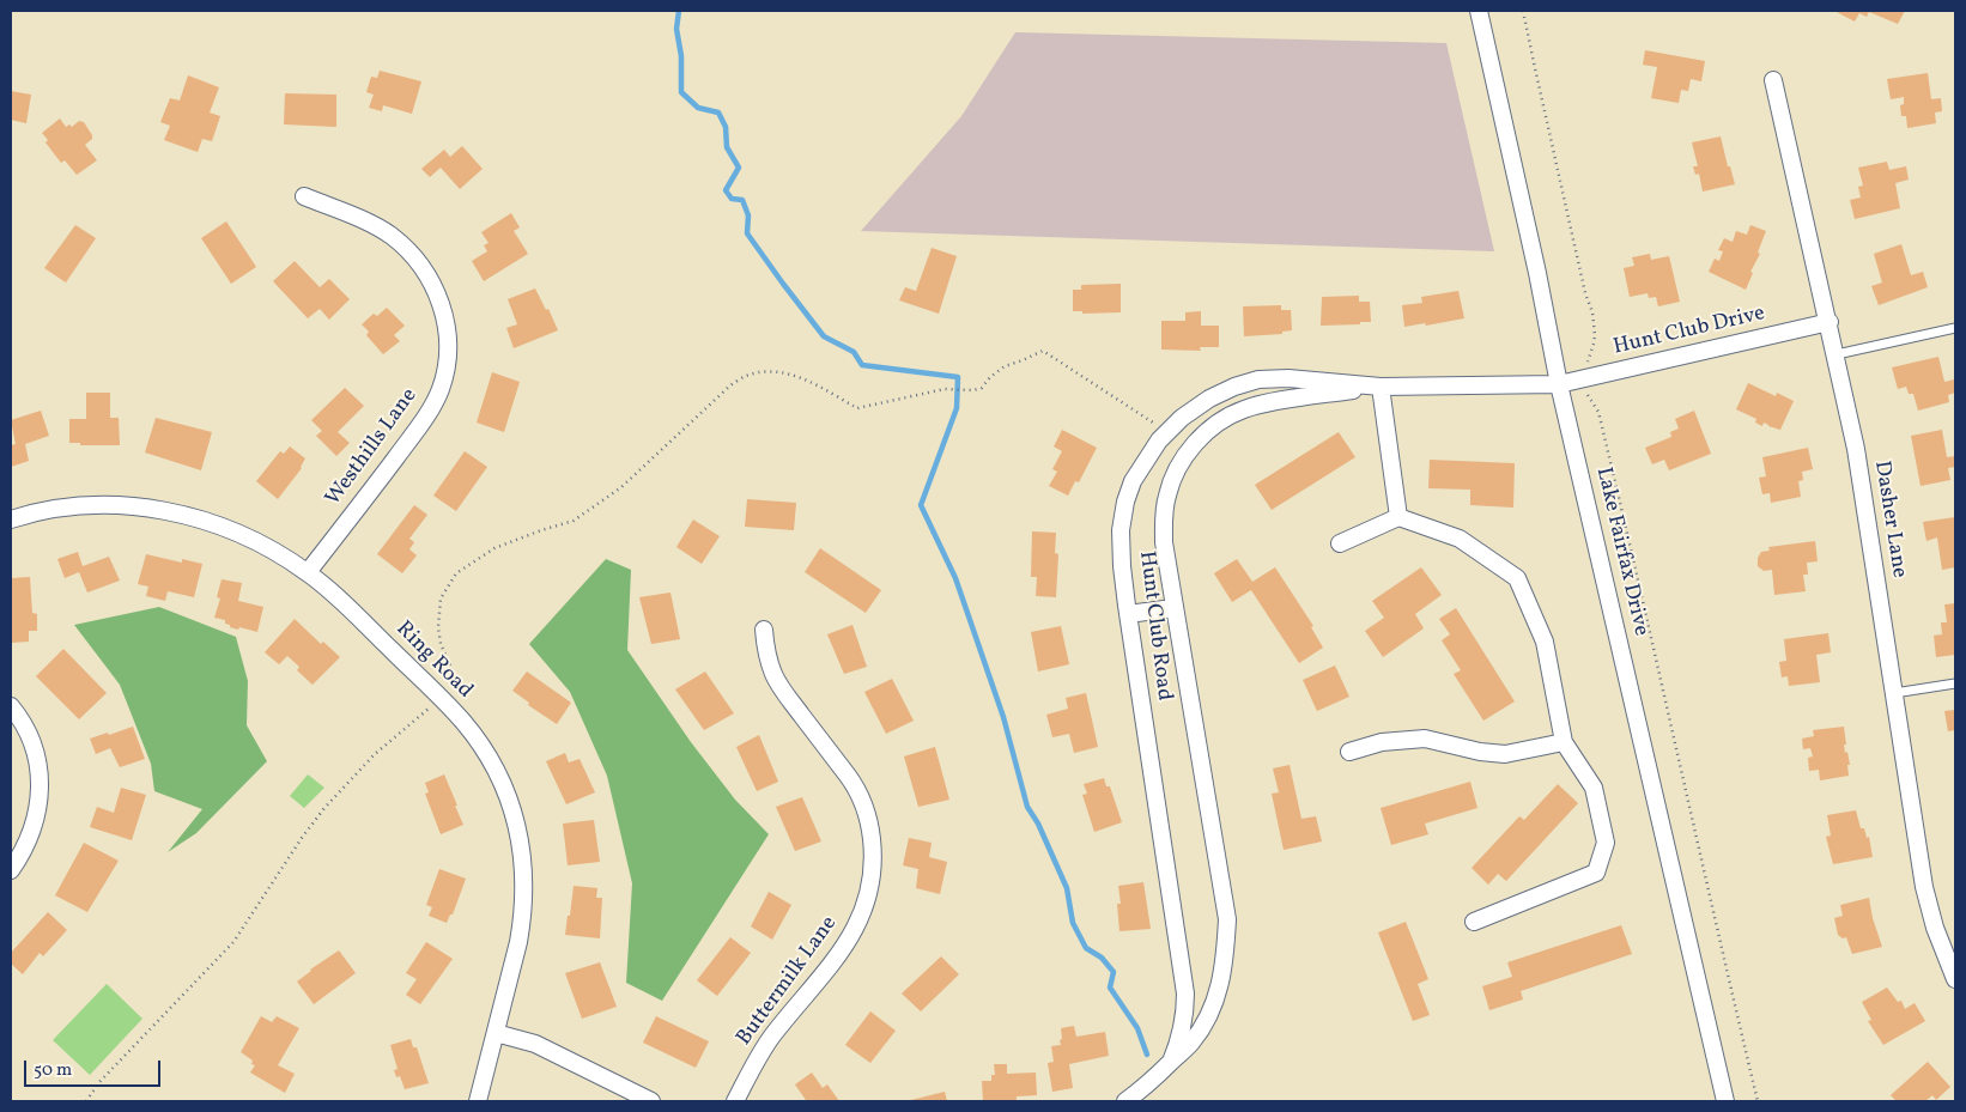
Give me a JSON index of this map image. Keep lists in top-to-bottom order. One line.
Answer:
{"streets":{"street":["Hunt Club Drive","Westhills Lane","Dasher Lane","Lake Fairfax Drive","Hunt Club Road","Ring Road","Buttermilk Lane"]},"crossings":[["Hunt Club Drive","Dasher Lane"],["Hunt Club Drive","Lake Fairfax Drive"],["Hunt Club Drive","Hunt Club Road"],["Westhills Lane","Ring Road"],["Lake Fairfax Drive","Hunt Club Road"]],"scale_bar":"50 m"}
